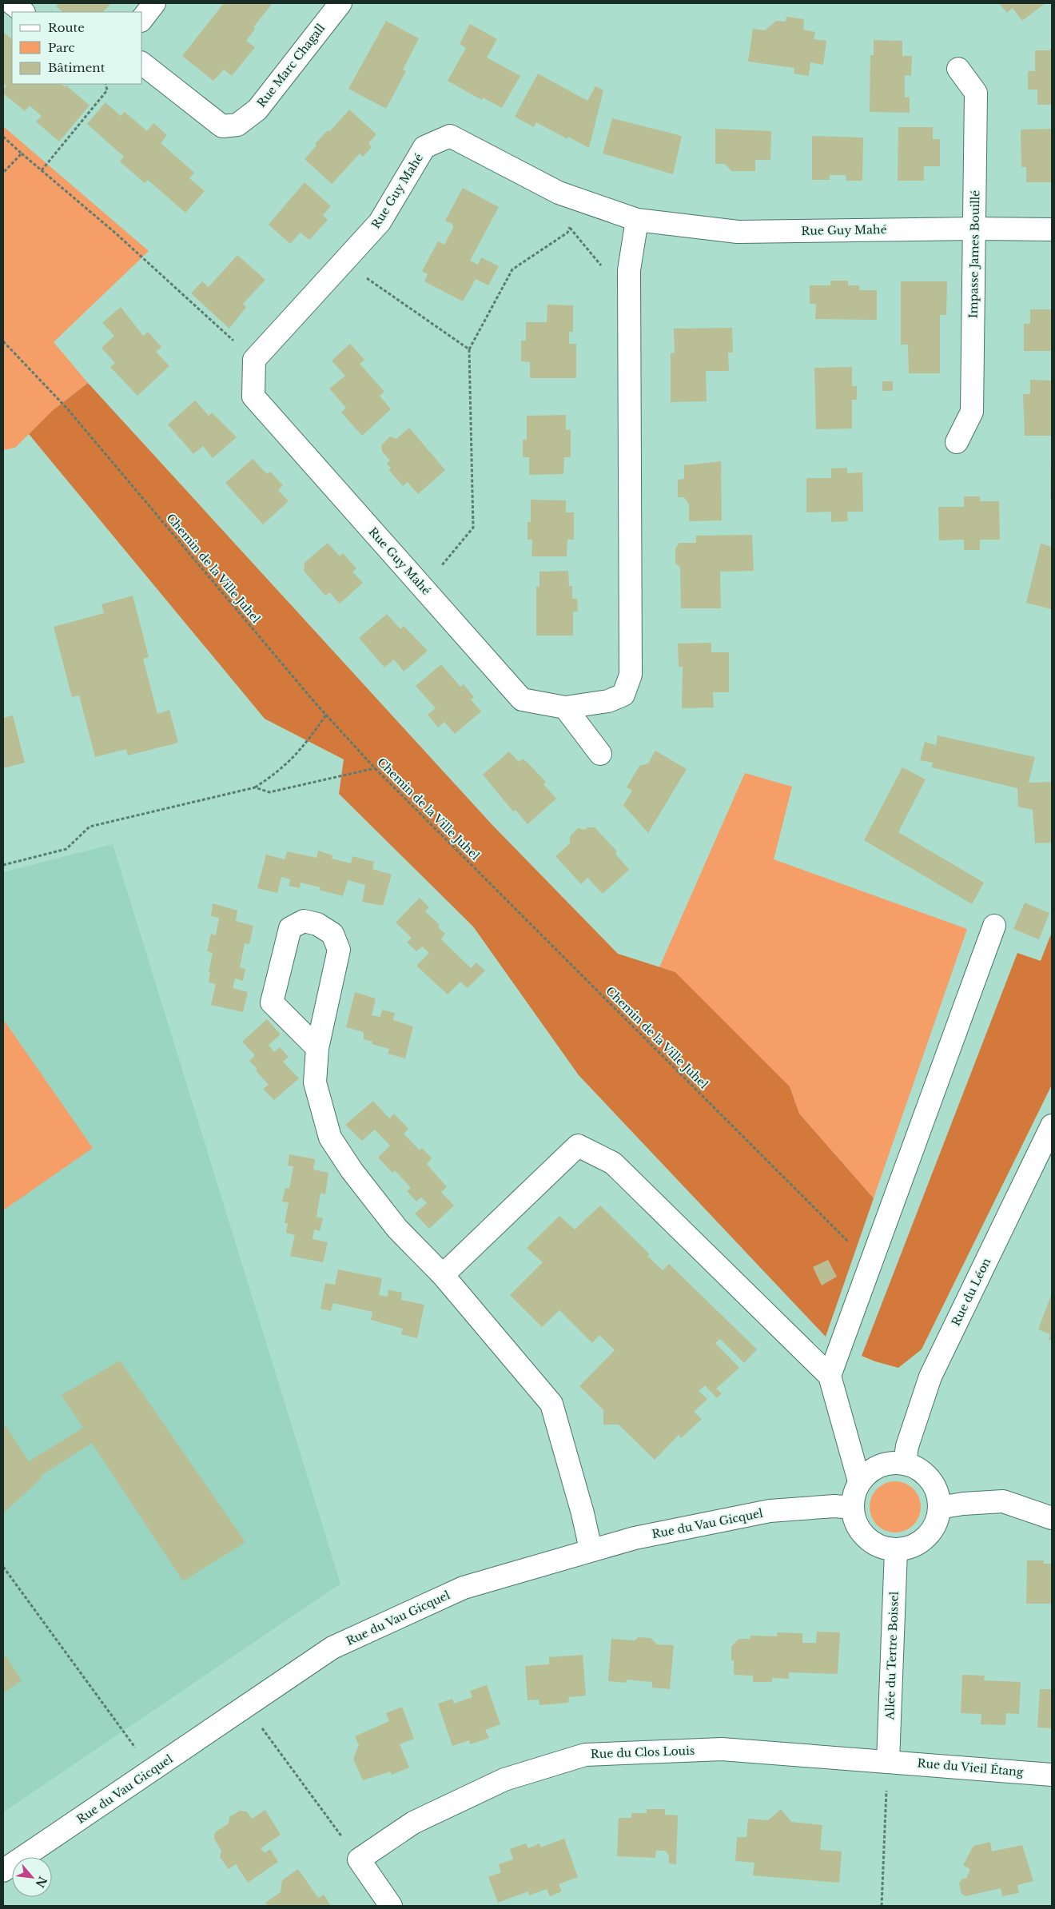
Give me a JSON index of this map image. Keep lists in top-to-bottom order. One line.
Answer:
{"streets":{"street":["Rue Marc Chagall","Rue Guy Mahé","Impasse James Bouillé","Rue du Léon","Rue du Vau Gicquel","Allée du Tertre Boissel","Rue du Clos Louis","Rue du Vieil Étang"],"path":["Chemin de la Ville Juhel"]},"crossings":[["Rue Guy Mahé","Impasse James Bouillé"],["Rue du Léon","Rue du Vau Gicquel"],["Rue du Léon","Allée du Tertre Boissel"],["Rue du Vau Gicquel","Allée du Tertre Boissel"],["Allée du Tertre Boissel","Rue du Clos Louis"],["Allée du Tertre Boissel","Rue du Vieil Étang"],["Rue du Clos Louis","Rue du Vieil Étang"]],"legend":["Route","Parc","Bâtiment"],"north":"bottom right"}
